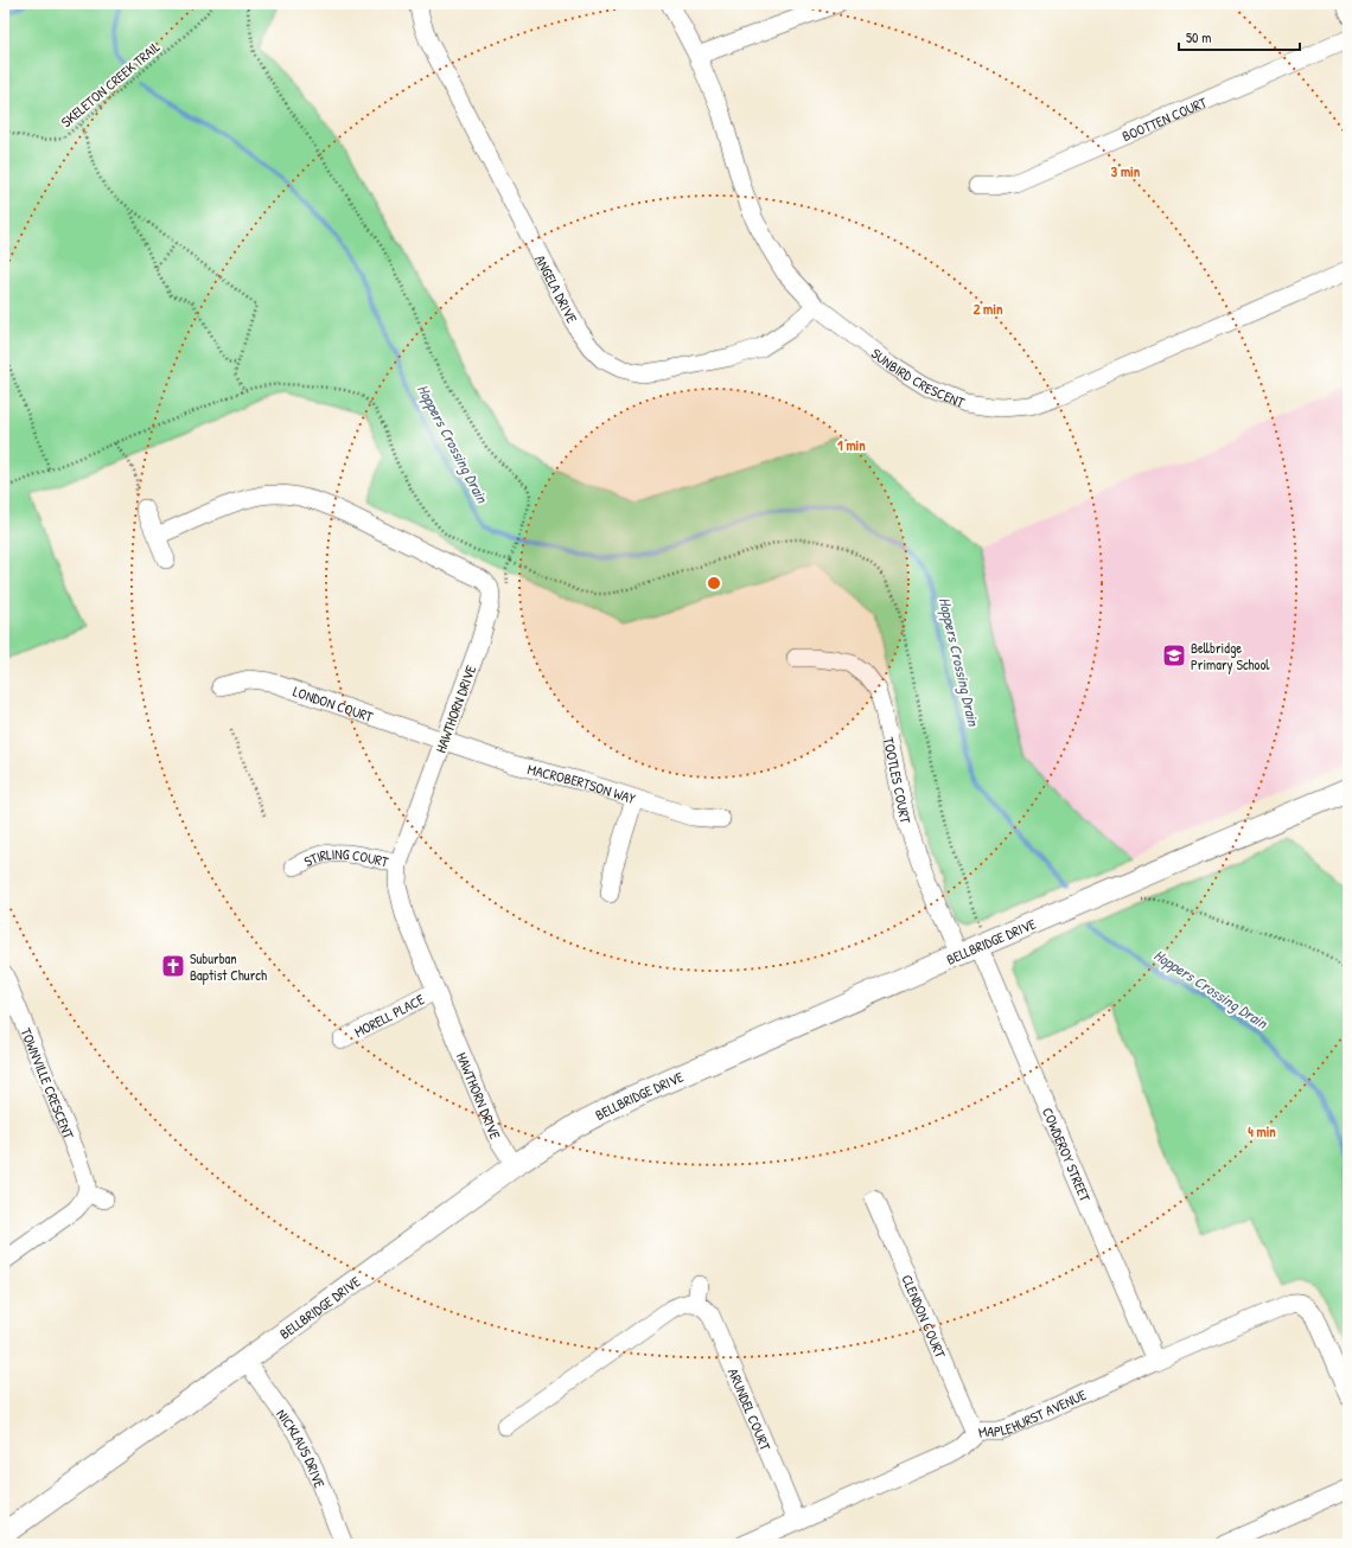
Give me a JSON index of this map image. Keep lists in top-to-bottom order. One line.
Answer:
{"streets":{"street":["BOOTTEN COURT","ANGELA DRIVE","SUNBIRD CRESCENT","LONDON COURT","HAWTHORN DRIVE","TOOTLES COURT","MACROBERTSON WAY","STIRLING COURT","BELLBRIDGE DRIVE","MORELL PLACE","TOWNVILLE CRESCENT","COWDEROY STREET","CLENDON COURT","ARUNDEL COURT","MAPLEHURST AVENUE","NICKLAUS DRIVE"],"path":["SKELETON CREEK TRAIL"]},"crossings":[["ANGELA DRIVE","SUNBIRD CRESCENT"],["LONDON COURT","HAWTHORN DRIVE"],["LONDON COURT","MACROBERTSON WAY"],["HAWTHORN DRIVE","MACROBERTSON WAY"],["HAWTHORN DRIVE","STIRLING COURT"],["HAWTHORN DRIVE","BELLBRIDGE DRIVE"],["HAWTHORN DRIVE","MORELL PLACE"],["TOOTLES COURT","BELLBRIDGE DRIVE"],["TOOTLES COURT","COWDEROY STREET"],["BELLBRIDGE DRIVE","COWDEROY STREET"],["BELLBRIDGE DRIVE","NICKLAUS DRIVE"],["COWDEROY STREET","MAPLEHURST AVENUE"],["CLENDON COURT","MAPLEHURST AVENUE"],["ARUNDEL COURT","MAPLEHURST AVENUE"]],"water":["Hoppers Crossing Drain"],"places":{"school or university":["Bellbridge Primary School"],"church":["Suburban Baptist Church"]},"scale_bar":"50 m","rings":["3 min","2 min","1 min","4 min"]}
